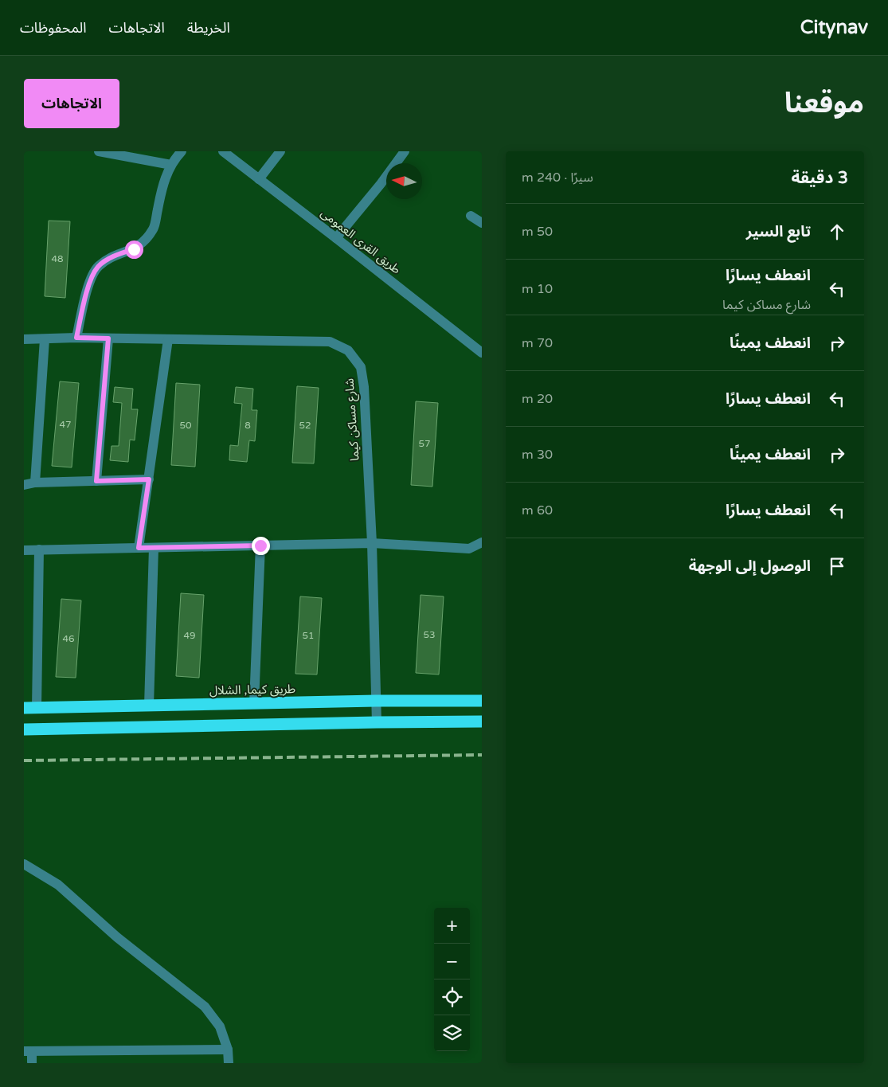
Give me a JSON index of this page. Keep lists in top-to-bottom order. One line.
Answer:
{"streets":{"highway":["طريق كيما, الشلال"],"street":["طريق القرى العمومى","شارع مساكن كيما"]},"crossings":[["شارع مساكن كيما","طريق كيما, الشلال"]],"house_numbers":["48","47","50","8","52","57","53","49","51","46"],"north":"left","page":{"header":"Citynav","nav":["الخريطة","الاتجاهات","المحفوظات"],"title":"موقعنا","buttons":"الاتجاهات","heading":["3 دقيقة","سيرًا · 240 m"],"list":[["تابع السير","50 m"],["انعطف يسارًا","شارع مساكن كيما","10 m"],["انعطف يمينًا","70 m"],["انعطف يسارًا","20 m"],["انعطف يمينًا","30 m"],["انعطف يسارًا","60 m"],"الوصول إلى الوجهة"],"map_buttons":["+","−"]}}
